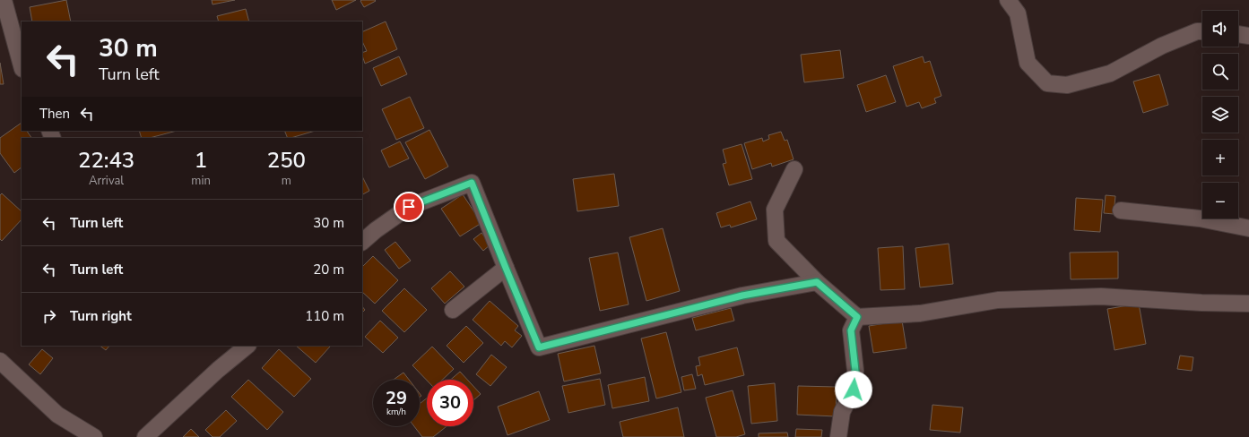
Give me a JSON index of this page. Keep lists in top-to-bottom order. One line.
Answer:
{"page":{"map_buttons":["+","−"],"turn":["30 m","Turn left"],"then":"Then","eta":["22:43","Arrival","1","min","250","m"],"list":[{"name":"Turn left","value":"30 m"},{"name":"Turn left","value":"20 m"},{"name":"Turn right","value":"110 m"}],"speed":"29 km/h","limit":"30"}}
